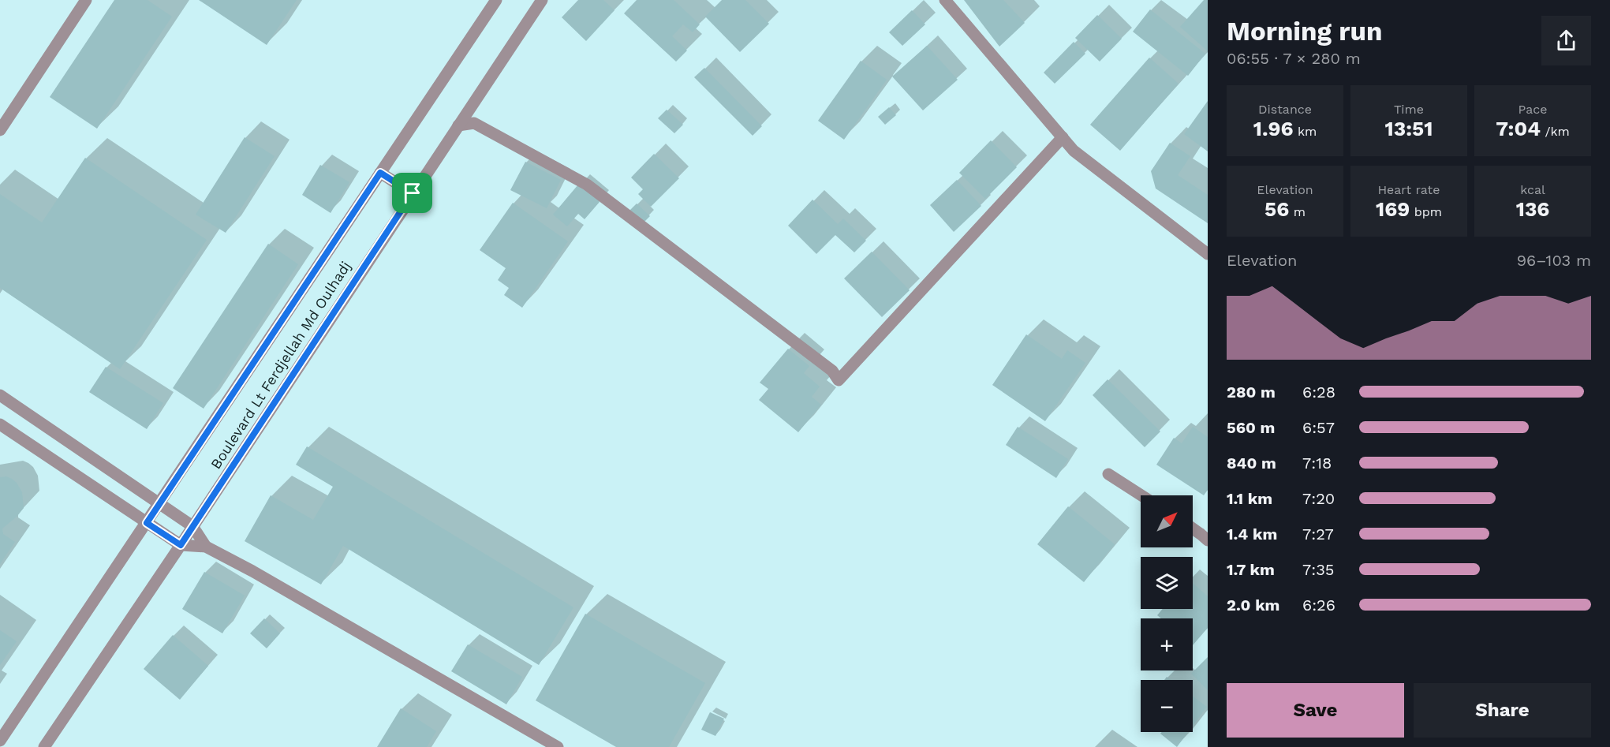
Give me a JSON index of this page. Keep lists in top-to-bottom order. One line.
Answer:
{"streets":{"street":["Boulevard Lt Ferdjellah Md Oulhadj"]},"north":"top right","page":{"heading":["Morning run","06:55 · 7 × 280 m"],"stats":[["Distance","1.96 km"],["Time","13:51"],["Pace","7:04 /km"],["Elevation","56 m"],["Heart rate","169 bpm"],["kcal","136"]],"chart":["Elevation","96–103 m"],"list":[{"name":"280 m","note":"6:28"},{"name":"560 m","note":"6:57"},{"name":"840 m","note":"7:18"},{"name":"1.1 km","note":"7:20"},{"name":"1.4 km","note":"7:27"},{"name":"1.7 km","note":"7:35"},{"name":"2.0 km","note":"6:26"}],"map_buttons":["+","−"],"buttons":["Save","Share"]}}
